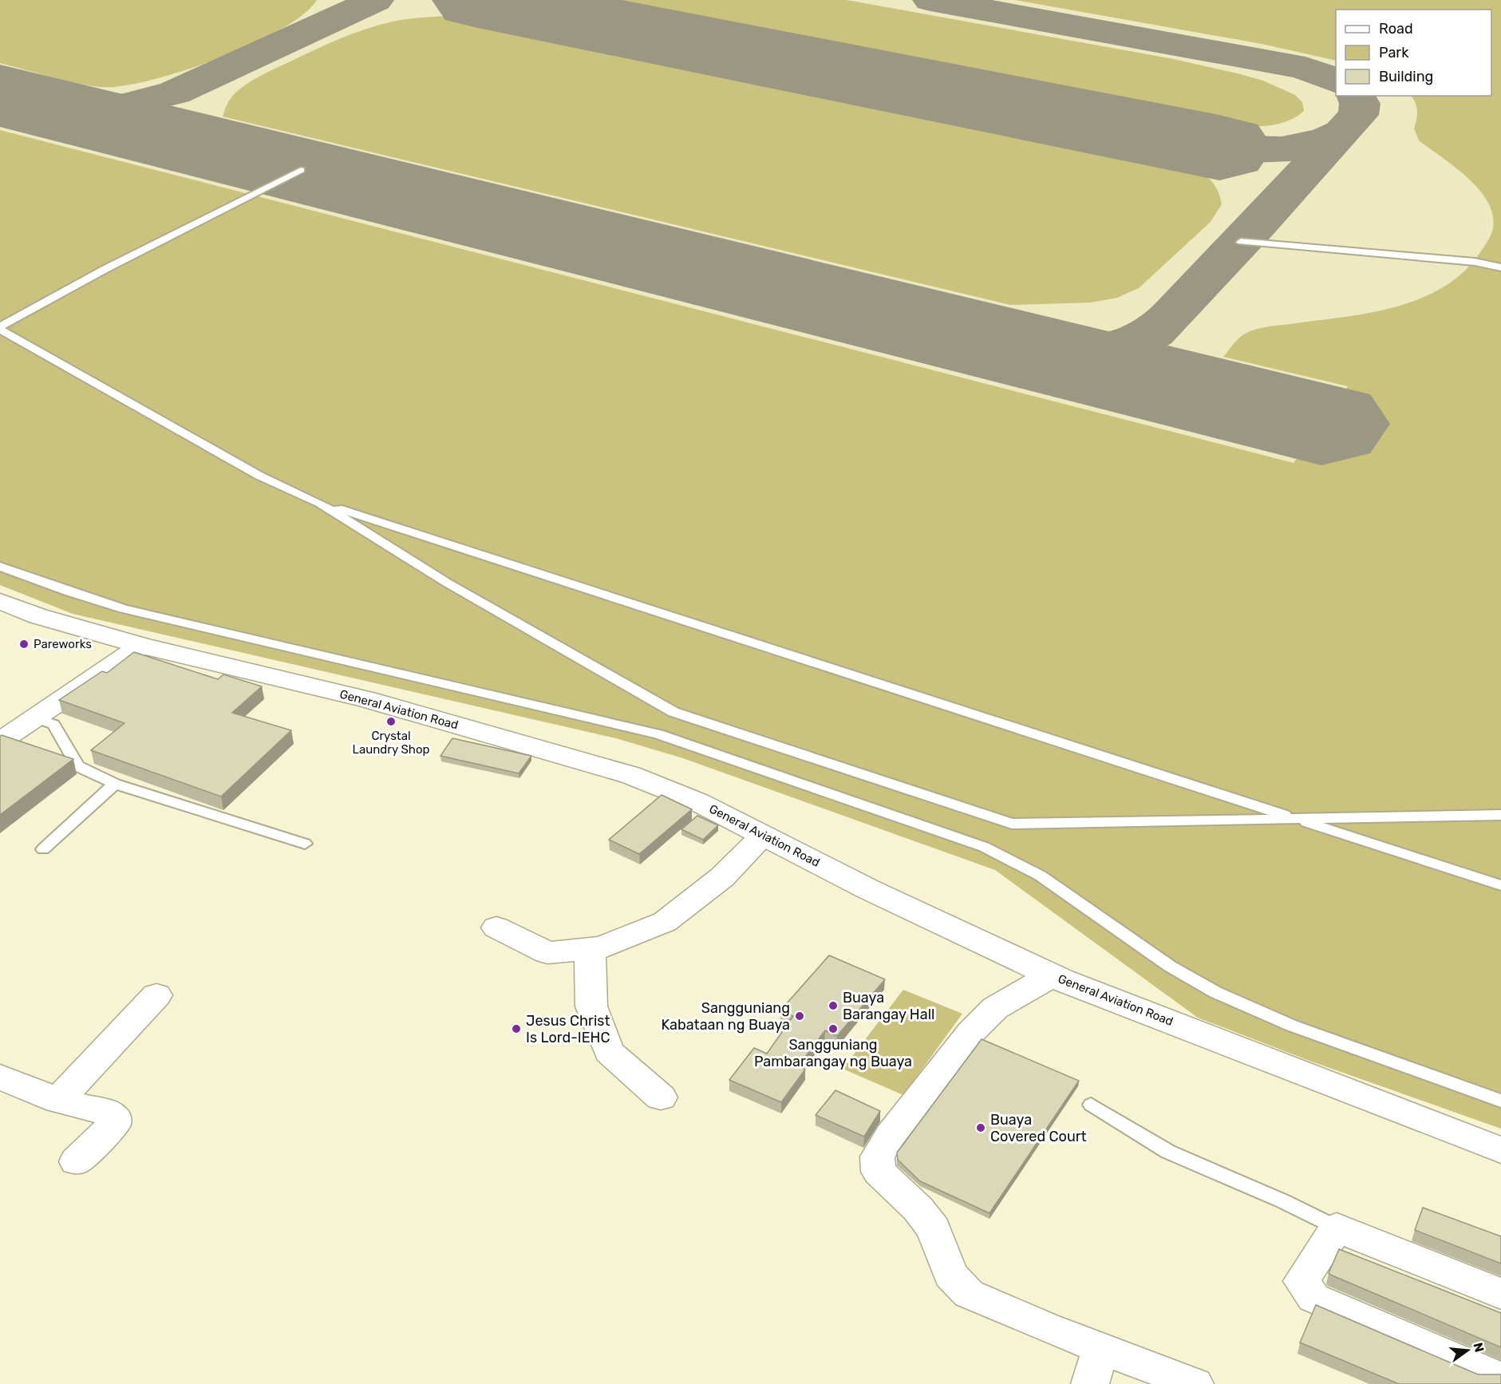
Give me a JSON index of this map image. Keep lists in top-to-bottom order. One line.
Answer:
{"streets":{"street":["General Aviation Road"]},"places":["Pareworks","Crystal Laundry Shop","Buaya Barangay Hall","Sangguniang Kabataan ng Buaya","Jesus Christ Is Lord-IEHC","Sangguniang Pambarangay ng Buaya","Buaya Covered Court"],"legend":["Road","Park","Building"],"north":"right"}
